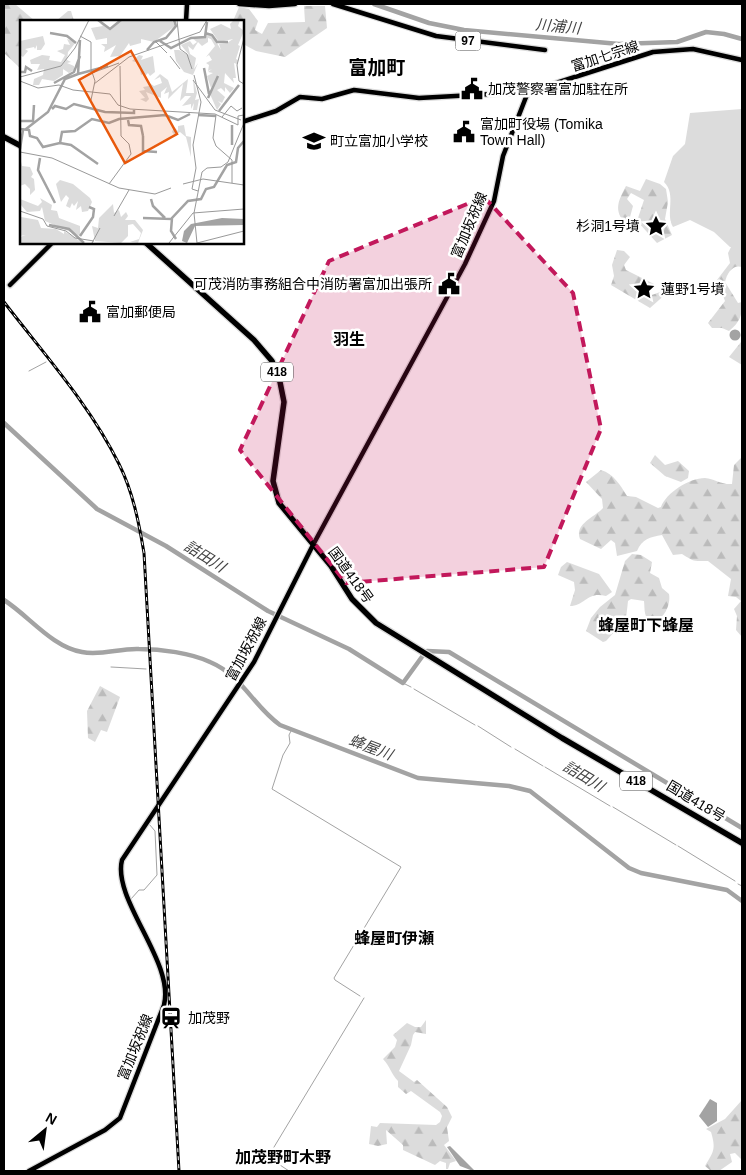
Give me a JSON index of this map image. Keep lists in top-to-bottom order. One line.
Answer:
{"streets":{"highway":["418","国道418号"],"main road":["97","富加七宗線","富加坂祝線"]},"crossings":[["富加七宗線","富加坂祝線"],["富加坂祝線","国道418号"]],"districts":["富加町","羽生","蜂屋町下蜂屋","蜂屋町伊瀬","加茂野町木野"],"water":["川浦川","詰田川","蜂屋川"],"places":{"public building":["加茂警察署富加駐在所","富加町役場 (Tomika Town Hall)","可茂消防事務組合中消防署富加出張所","富加郵便局"],"school or university":["町立富加小学校"],"place":["杉洞1号墳","蓮野1号墳"],"station":["加茂野"]},"north":"top right"}
